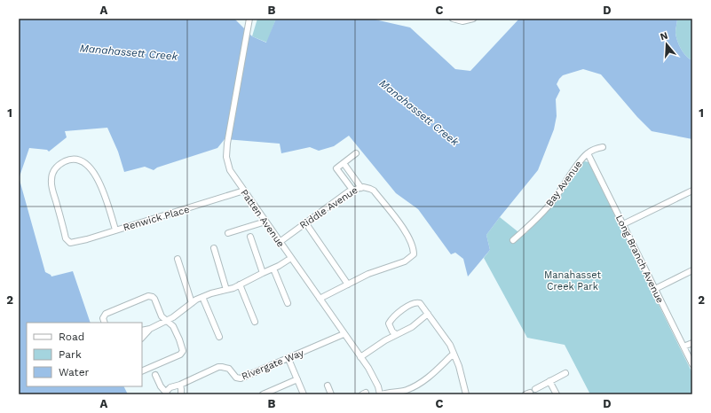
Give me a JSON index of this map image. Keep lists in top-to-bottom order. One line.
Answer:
{"streets":{"street":["Bay Avenue","Riddle Avenue","Renwick Place","Patten Avenue","Long Branch Avenue","Rivergate Way"]},"crossings":[["Bay Avenue","Long Branch Avenue"],["Riddle Avenue","Patten Avenue"],["Renwick Place","Patten Avenue"],["Patten Avenue","Rivergate Way"]],"water":["Manahassett Creek"],"parks":["Manahasset Creek Park"],"legend":["Road","Park","Water"],"north":"top","grid":{"columns":["A","B","C","D"],"rows":["1","2"]}}
